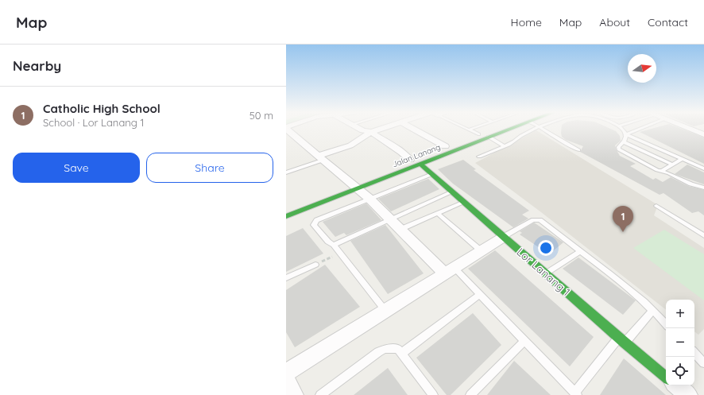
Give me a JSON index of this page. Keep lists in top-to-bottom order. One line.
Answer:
{"streets":{"main road":["Jalan Lanang","Lor Lanang 1"]},"crossings":[["Jalan Lanang","Lor Lanang 1"]],"north":"right","page":{"header":"Map","nav":["Home","Map","About","Contact"],"heading":"Nearby","list":[{"mark":"1","name":"Catholic High School","note":"School · Lor Lanang 1","value":"50 m"}],"buttons":["Save","Share"],"pins":"1","map_buttons":["+","−"]}}
